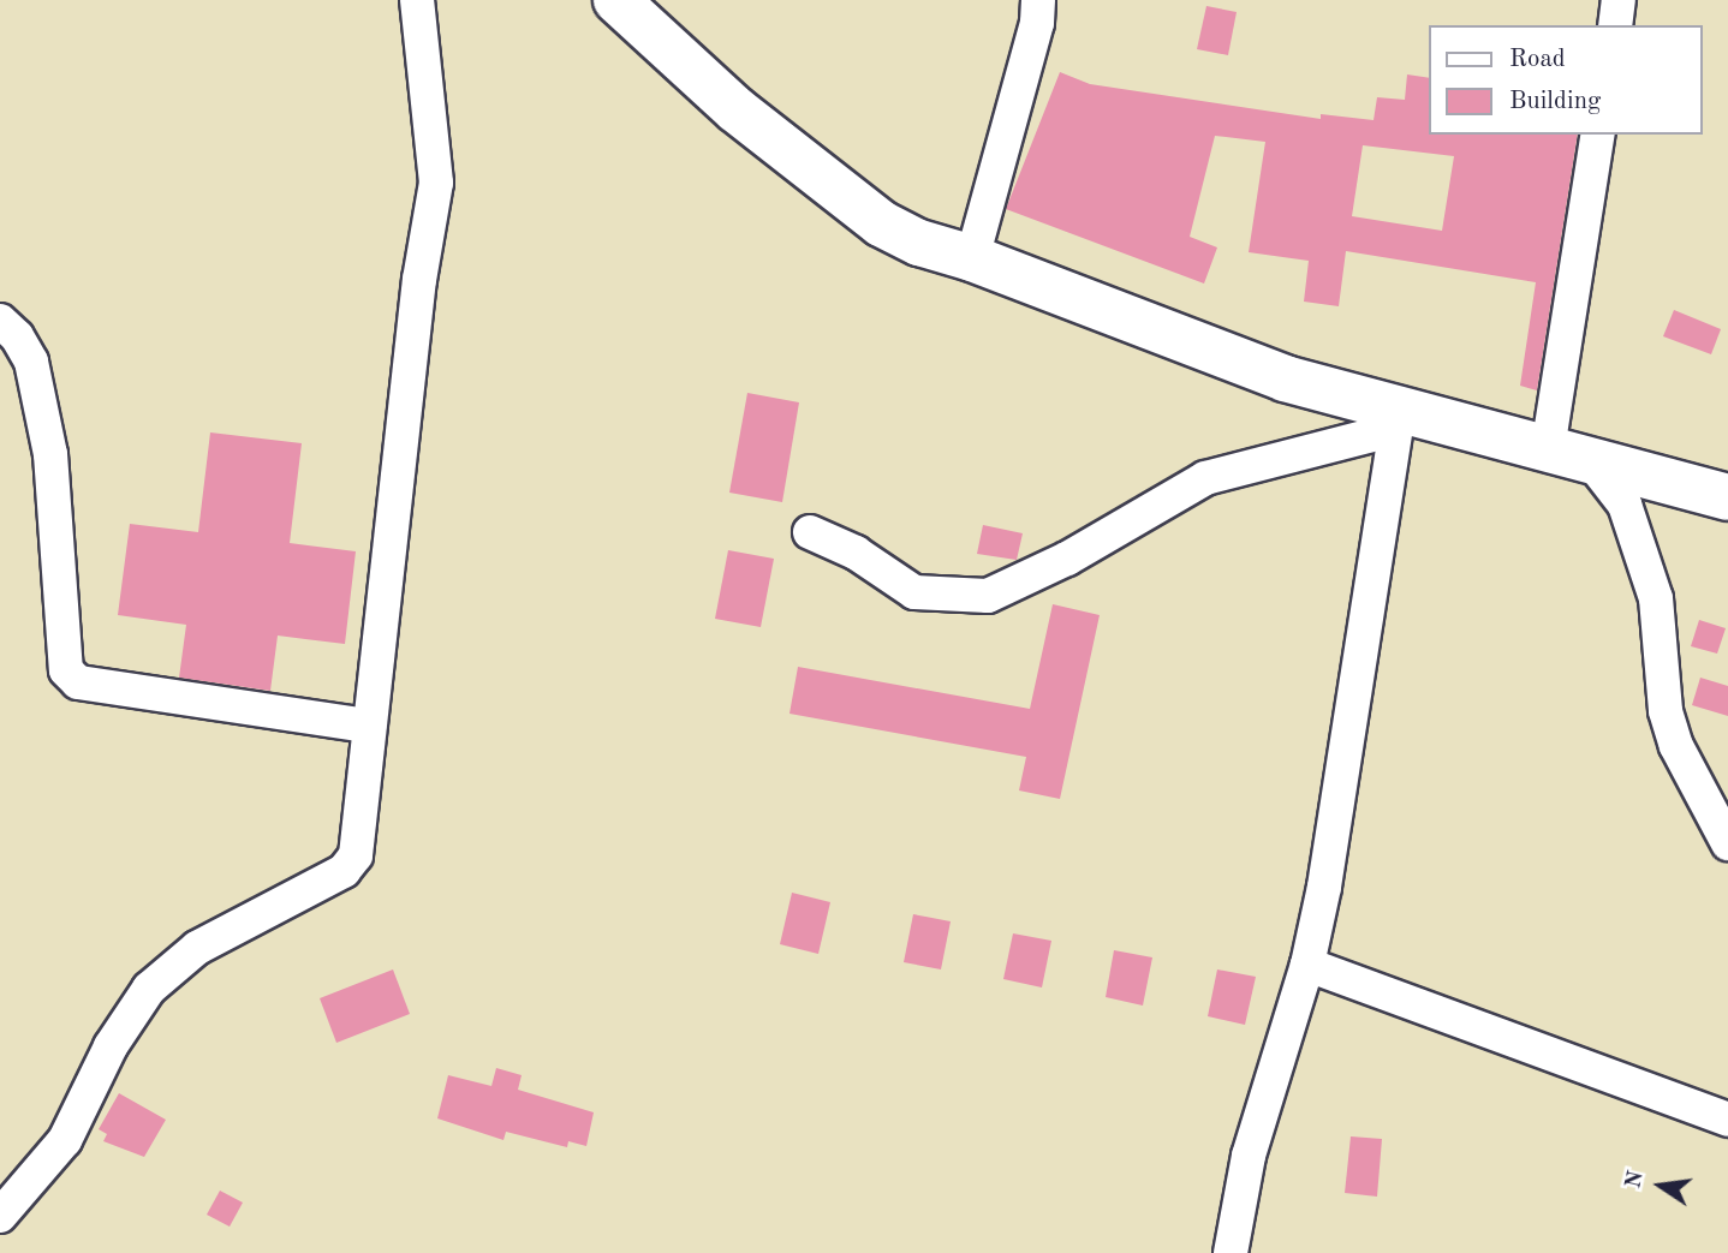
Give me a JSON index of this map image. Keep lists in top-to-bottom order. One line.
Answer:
{"legend":["Road","Building"],"north":"left"}
